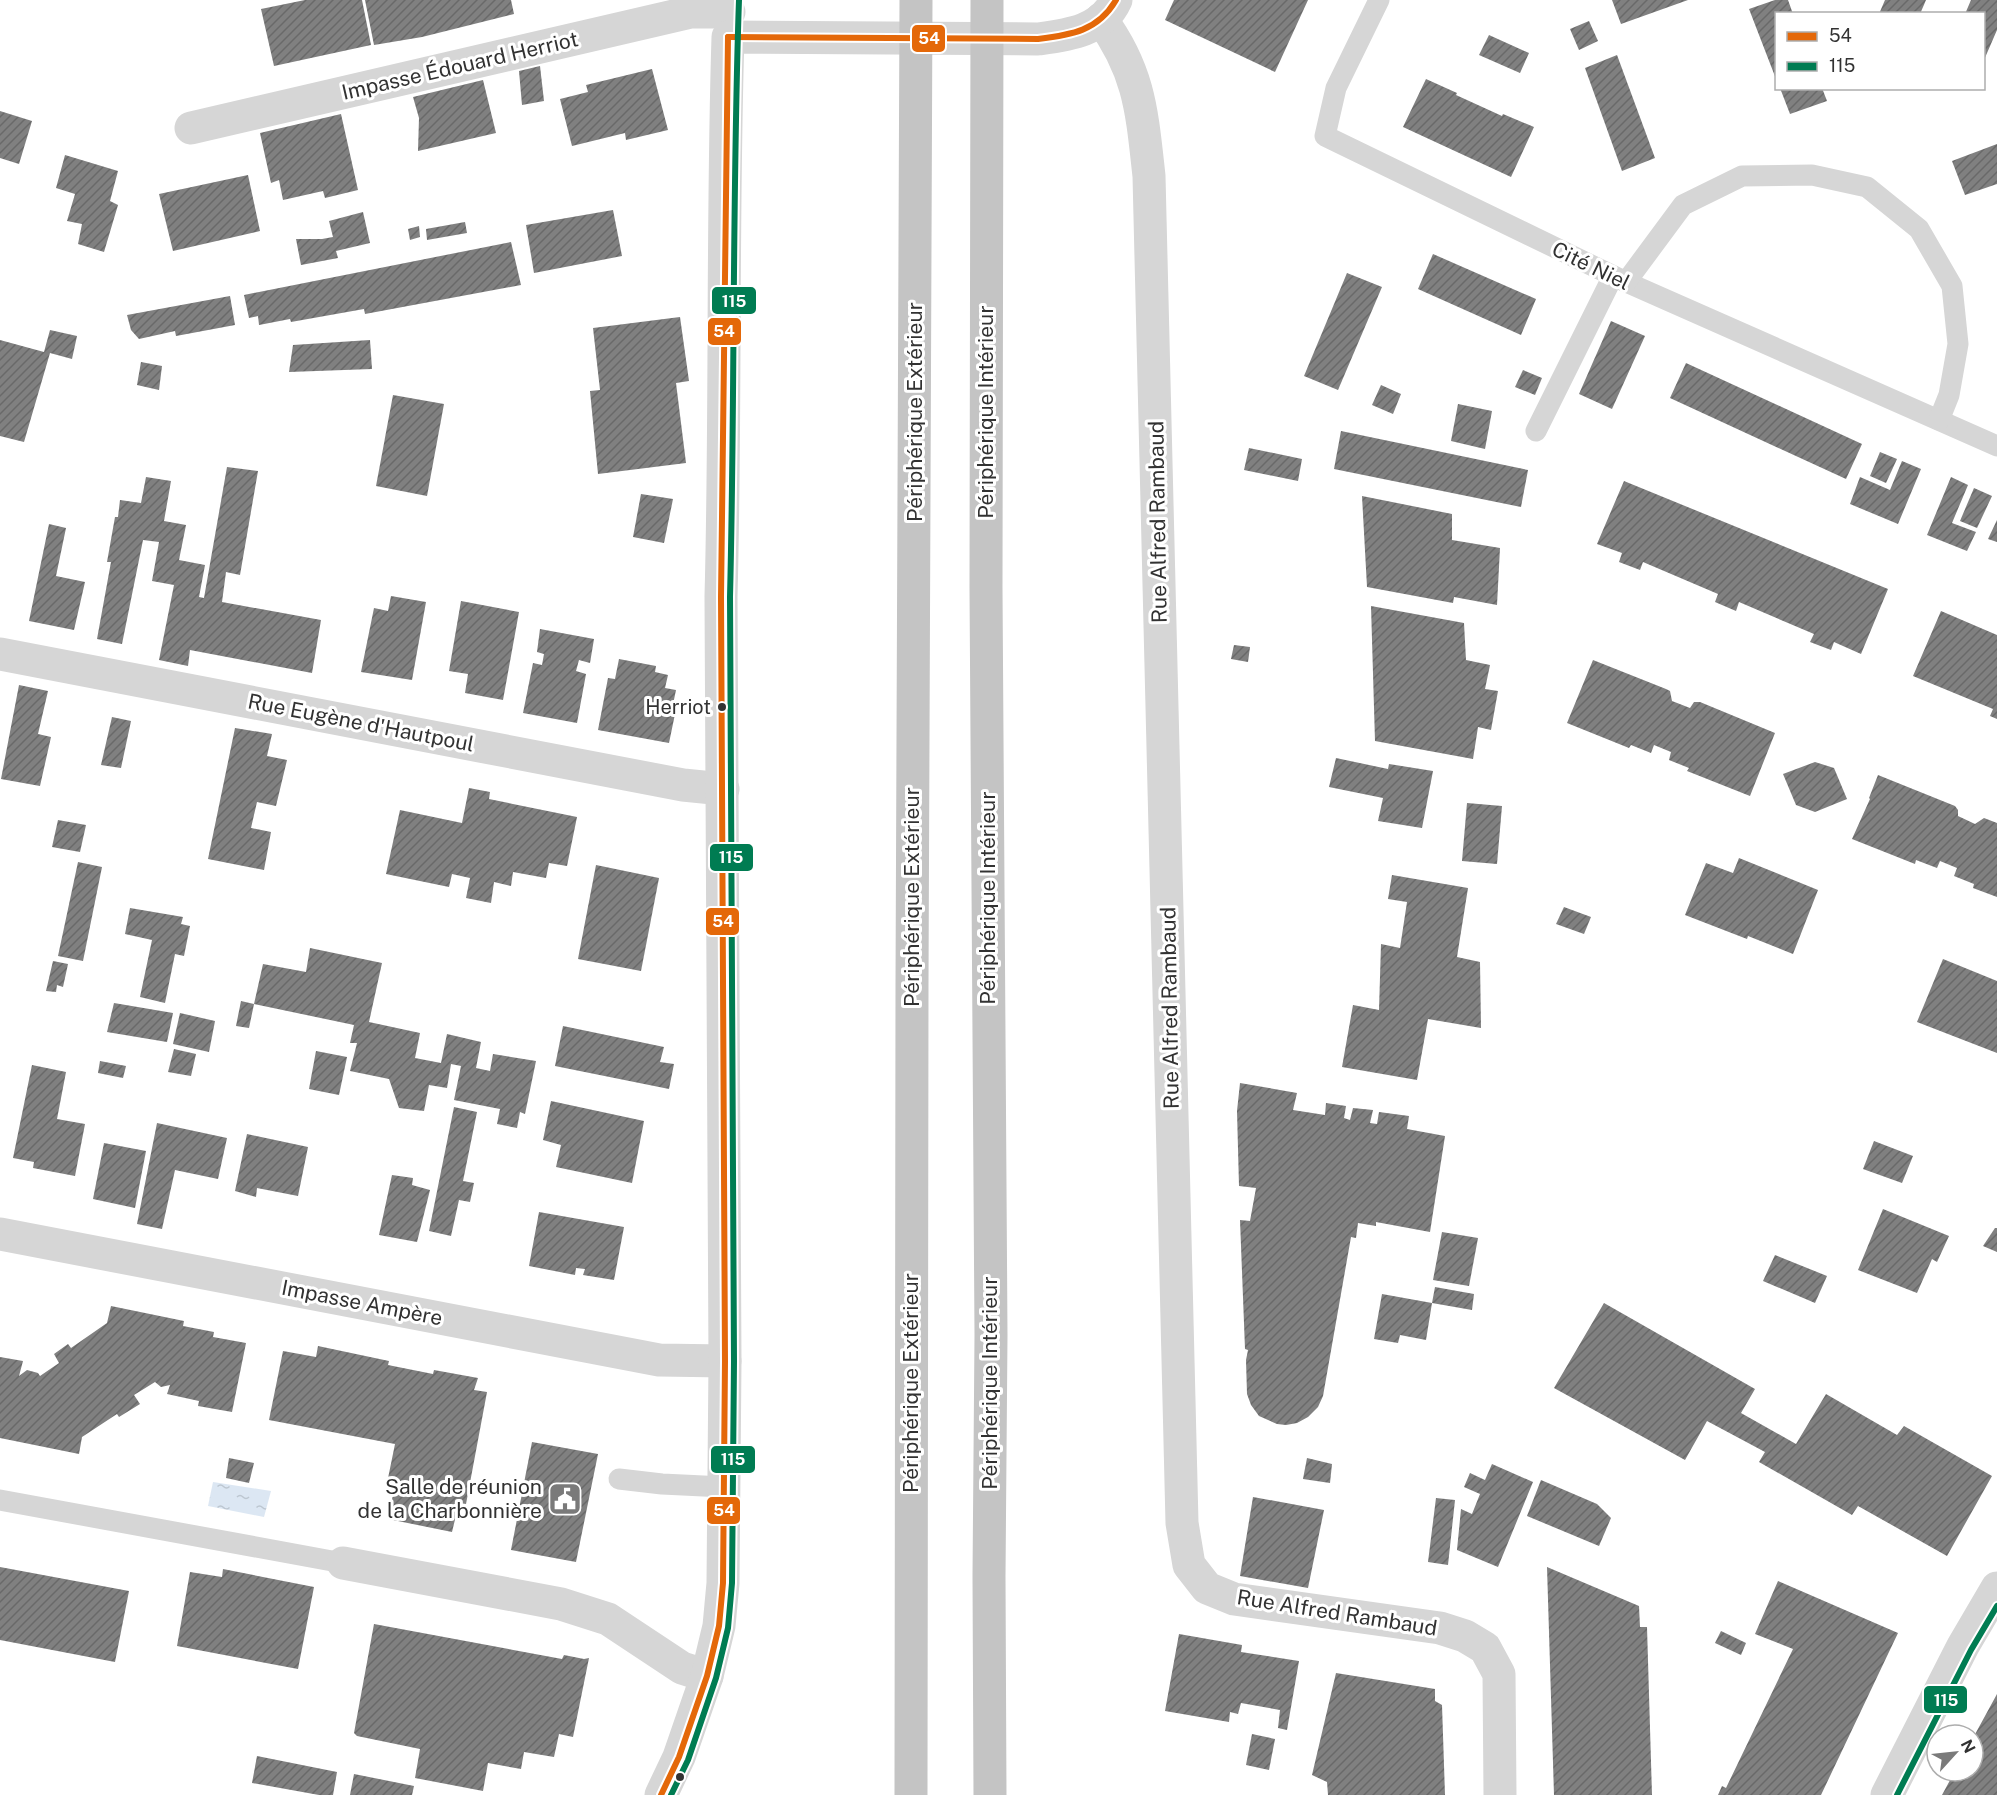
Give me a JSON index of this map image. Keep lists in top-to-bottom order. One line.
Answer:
{"streets":{"highway":["Périphérique Extérieur","Périphérique Intérieur"],"street":["Impasse Édouard Herriot","Rue Alfred Rambaud","Rue Eugène d'Hautpoul","Impasse Ampère"],"lane":["Cité Niel"]},"crossings":[["Impasse Édouard Herriot","Rue Alfred Rambaud"]],"places":{"other":["Herriot"],"public building":["Salle de réunion de la Charbonnière"]},"lines":["transit line 54","transit line 115"],"legend":["54","115"],"north":"top right"}
